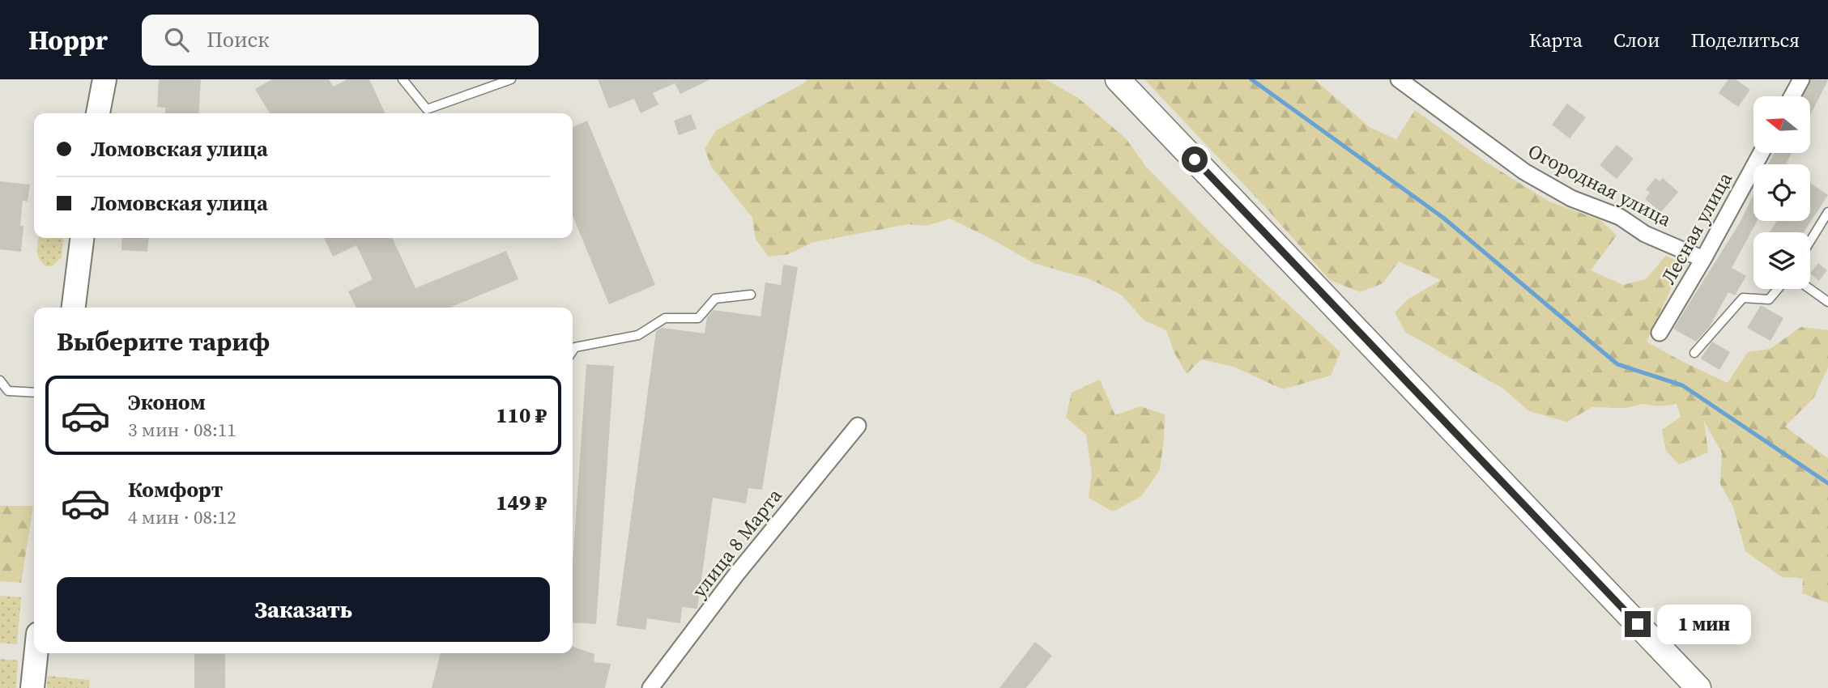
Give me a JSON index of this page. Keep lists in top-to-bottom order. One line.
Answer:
{"streets":{"street":["Огородная улица","Лесная улица","улица 8 Марта"]},"crossings":[["Огородная улица","Лесная улица"]],"north":"left","page":{"header":"Hoppr","search":"Поиск","nav":["Карта","Слои","Поделиться"],"banner":["Ломовская улица","Ломовская улица"],"heading":"Выберите тариф","list":[{"name":"Эконом","note":"3 мин · 08:11","value":"110 ₽"},{"name":"Комфорт","note":"4 мин · 08:12","value":"149 ₽"}],"buttons":"Заказать","bubble":"1 мин"}}
